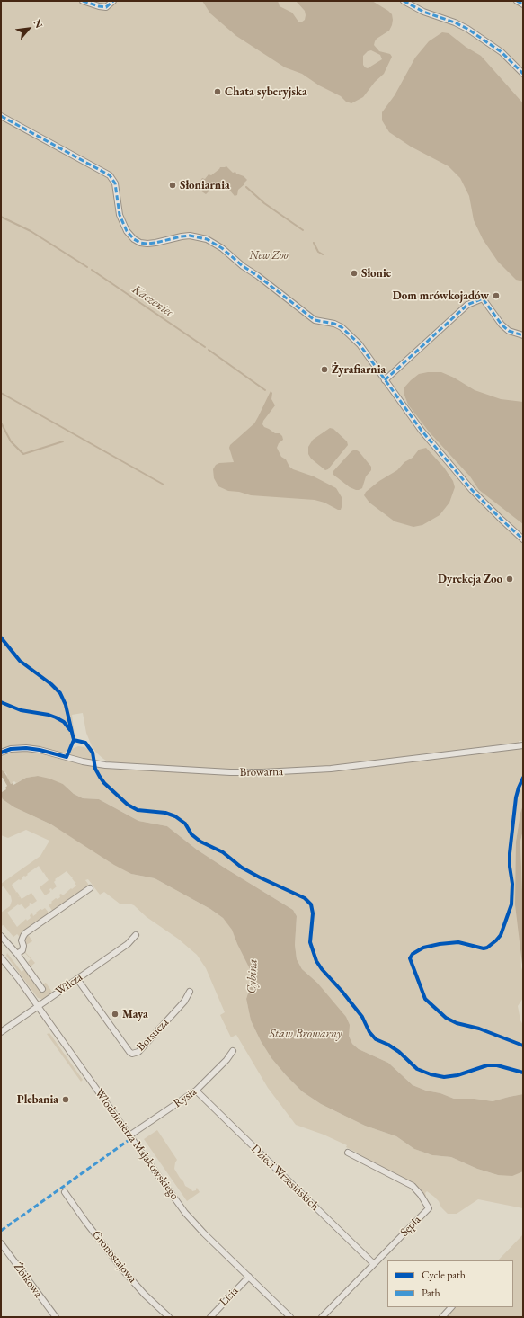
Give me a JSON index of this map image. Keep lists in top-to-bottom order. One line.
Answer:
{"streets":{"street":["Browarna","Wilcza","Borsucza","Rysia","Włodzimierza Majakowskiego","Dzieci Wrzesińskich","Sępia","Gronostajowa","Żbikowa","Lisia"]},"crossings":[["Wilcza","Borsucza"],["Wilcza","Włodzimierza Majakowskiego"],["Rysia","Włodzimierza Majakowskiego"],["Rysia","Dzieci Wrzesińskich"],["Włodzimierza Majakowskiego","Lisia"],["Dzieci Wrzesińskich","Sępia"]],"water":["Kaczeniec","Cybina","Staw Browarny"],"parks":["New Zoo"],"places":["Chata syberyjska","Słoniarnia","Słonie","Dom mrówkojadów","Żyrafiarnia","Dyrekcja Zoo","Maya","Plebania"],"legend":["Cycle path","Path"],"north":"top right"}
